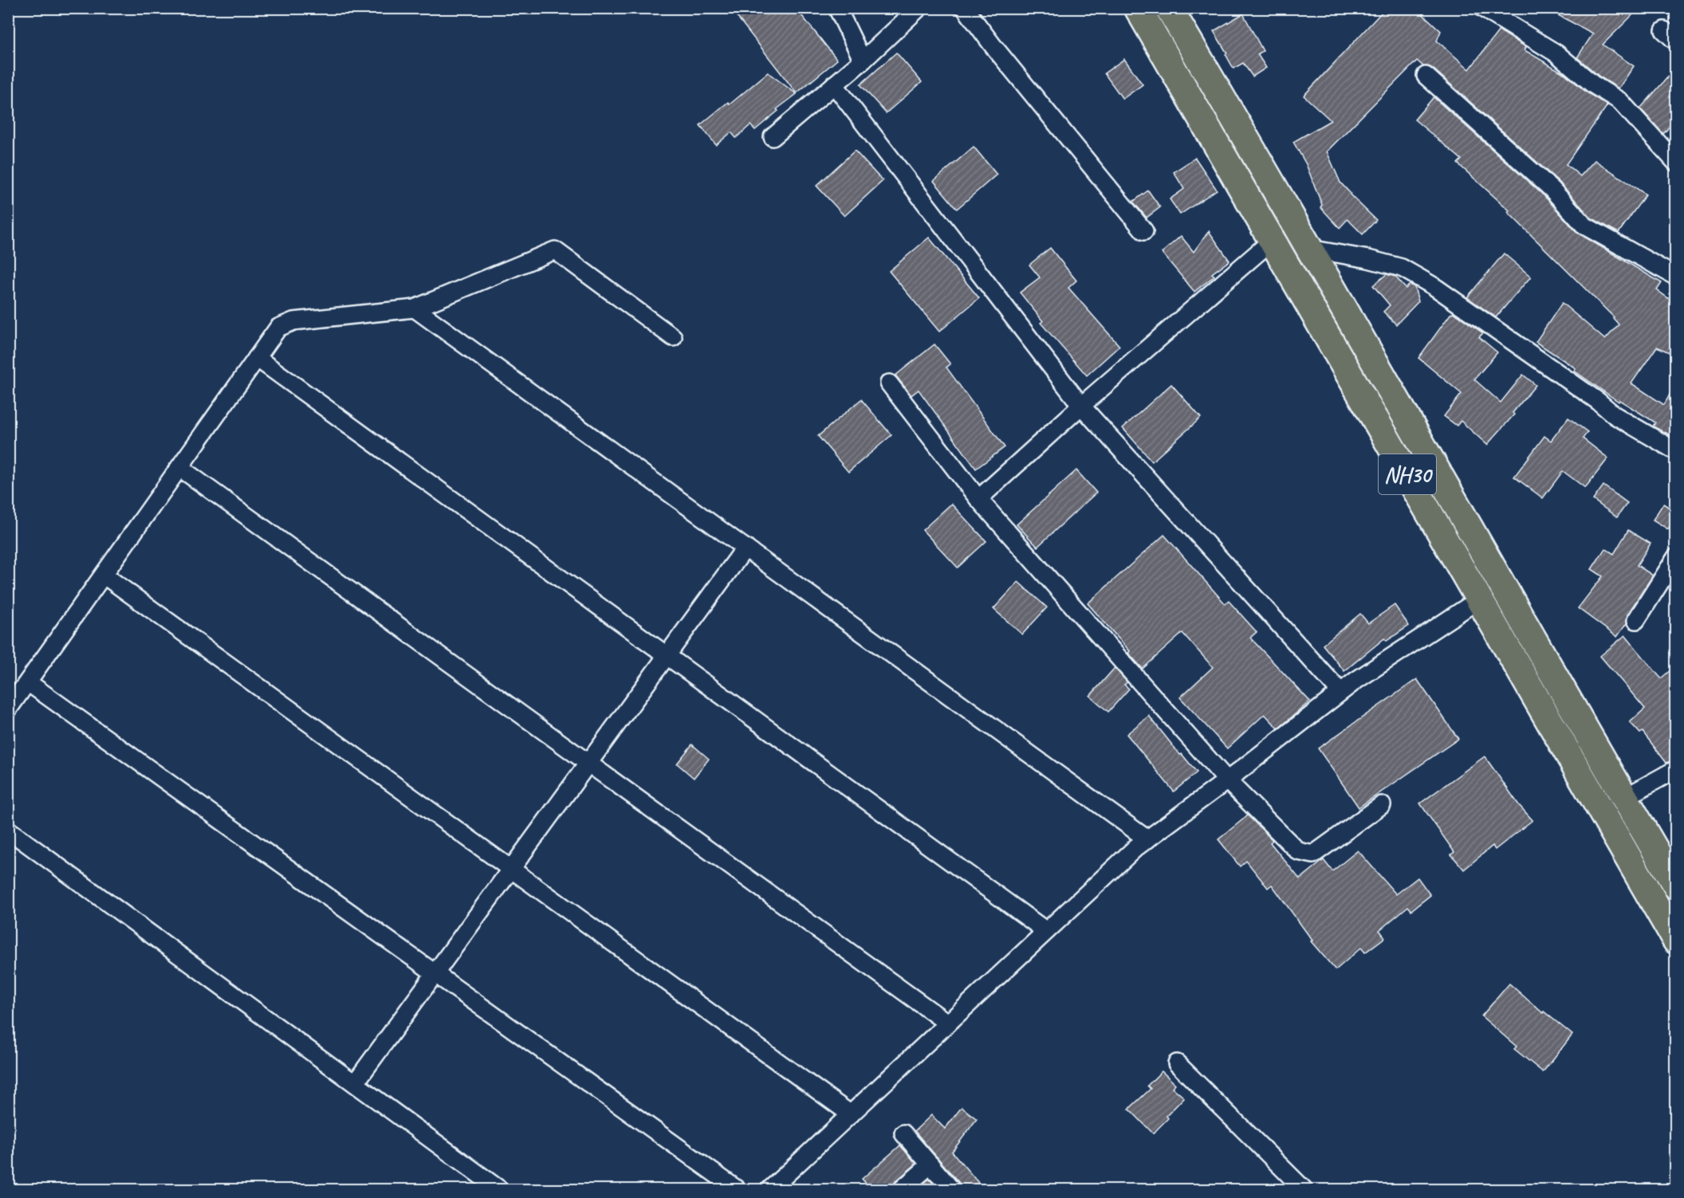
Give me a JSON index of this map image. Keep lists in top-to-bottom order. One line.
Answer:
{"streets":{"highway":["NH30"]}}
